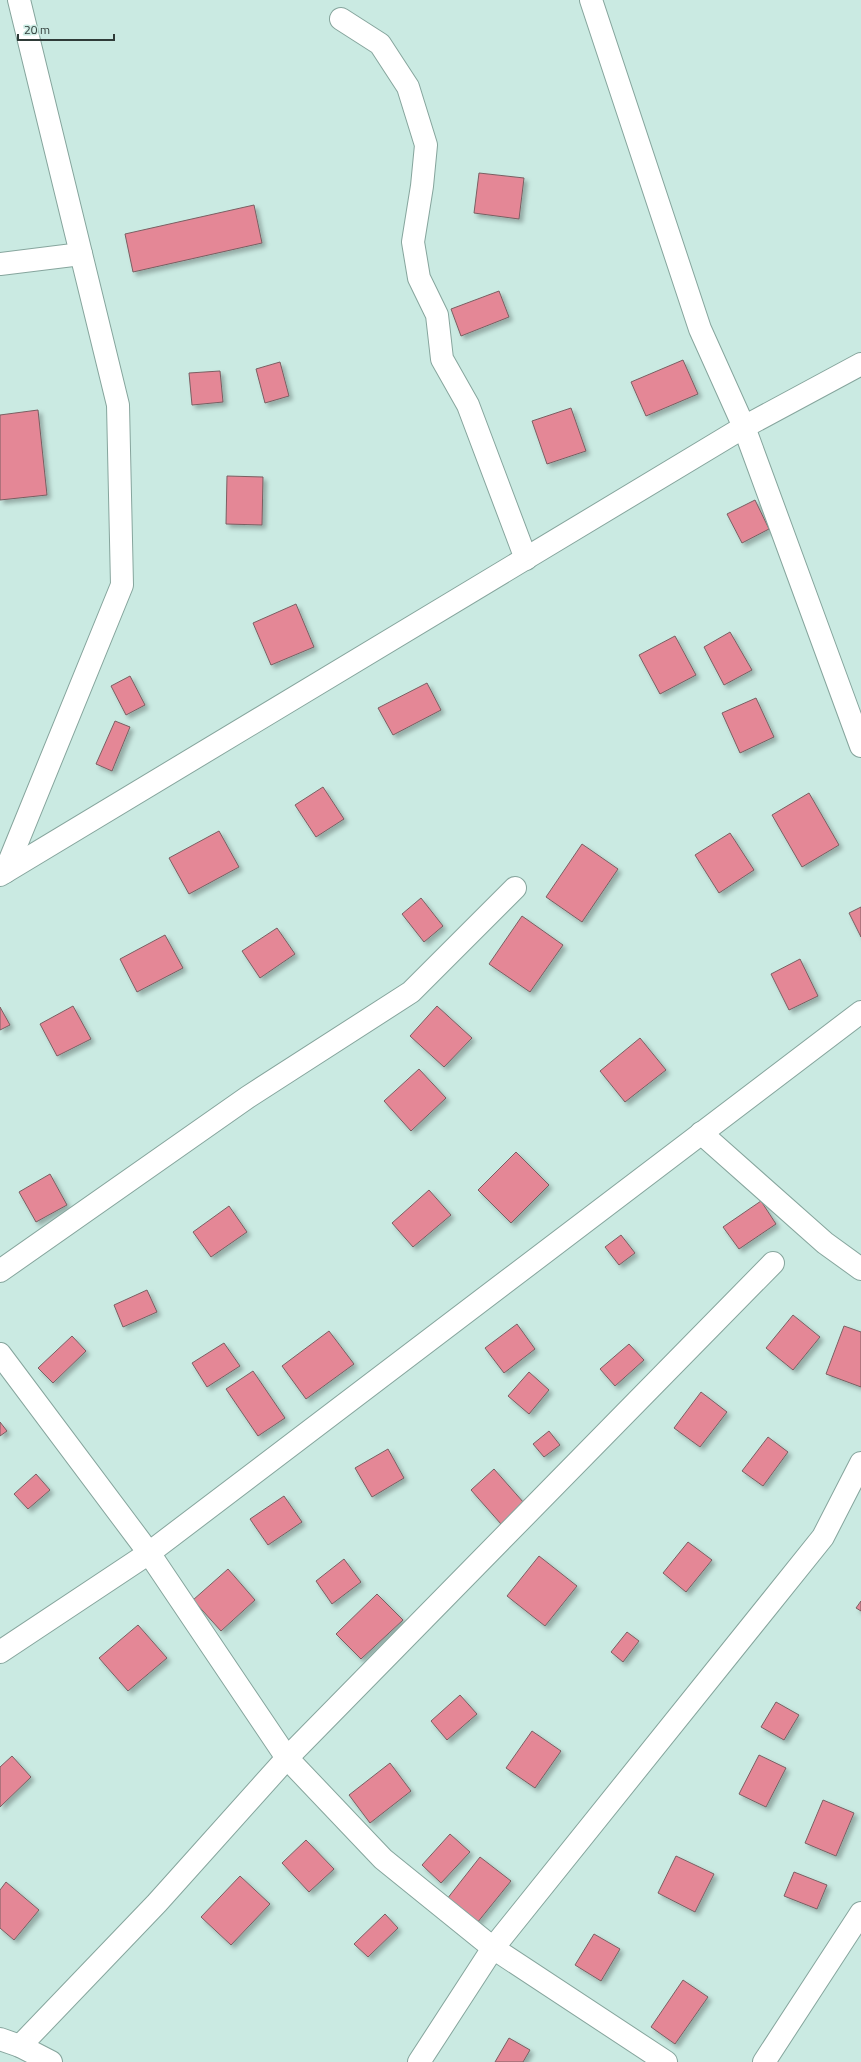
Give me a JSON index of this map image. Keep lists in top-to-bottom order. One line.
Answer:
{"scale_bar":"20 m"}
